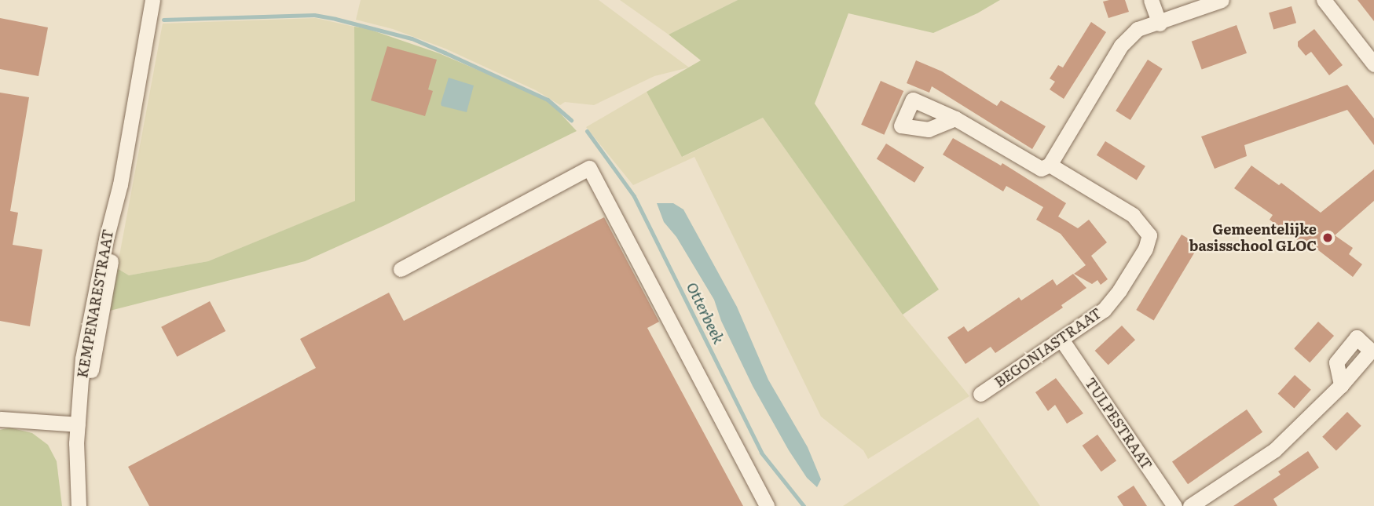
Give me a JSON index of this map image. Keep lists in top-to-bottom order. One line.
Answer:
{"streets":{"street":["KEMPENARESTRAAT","BEGONIASTRAAT","TULPESTRAAT"]},"crossings":[["BEGONIASTRAAT","TULPESTRAAT"]],"water":["Otterbeek"],"places":["Gemeentelijke basisschool GLOC"]}
